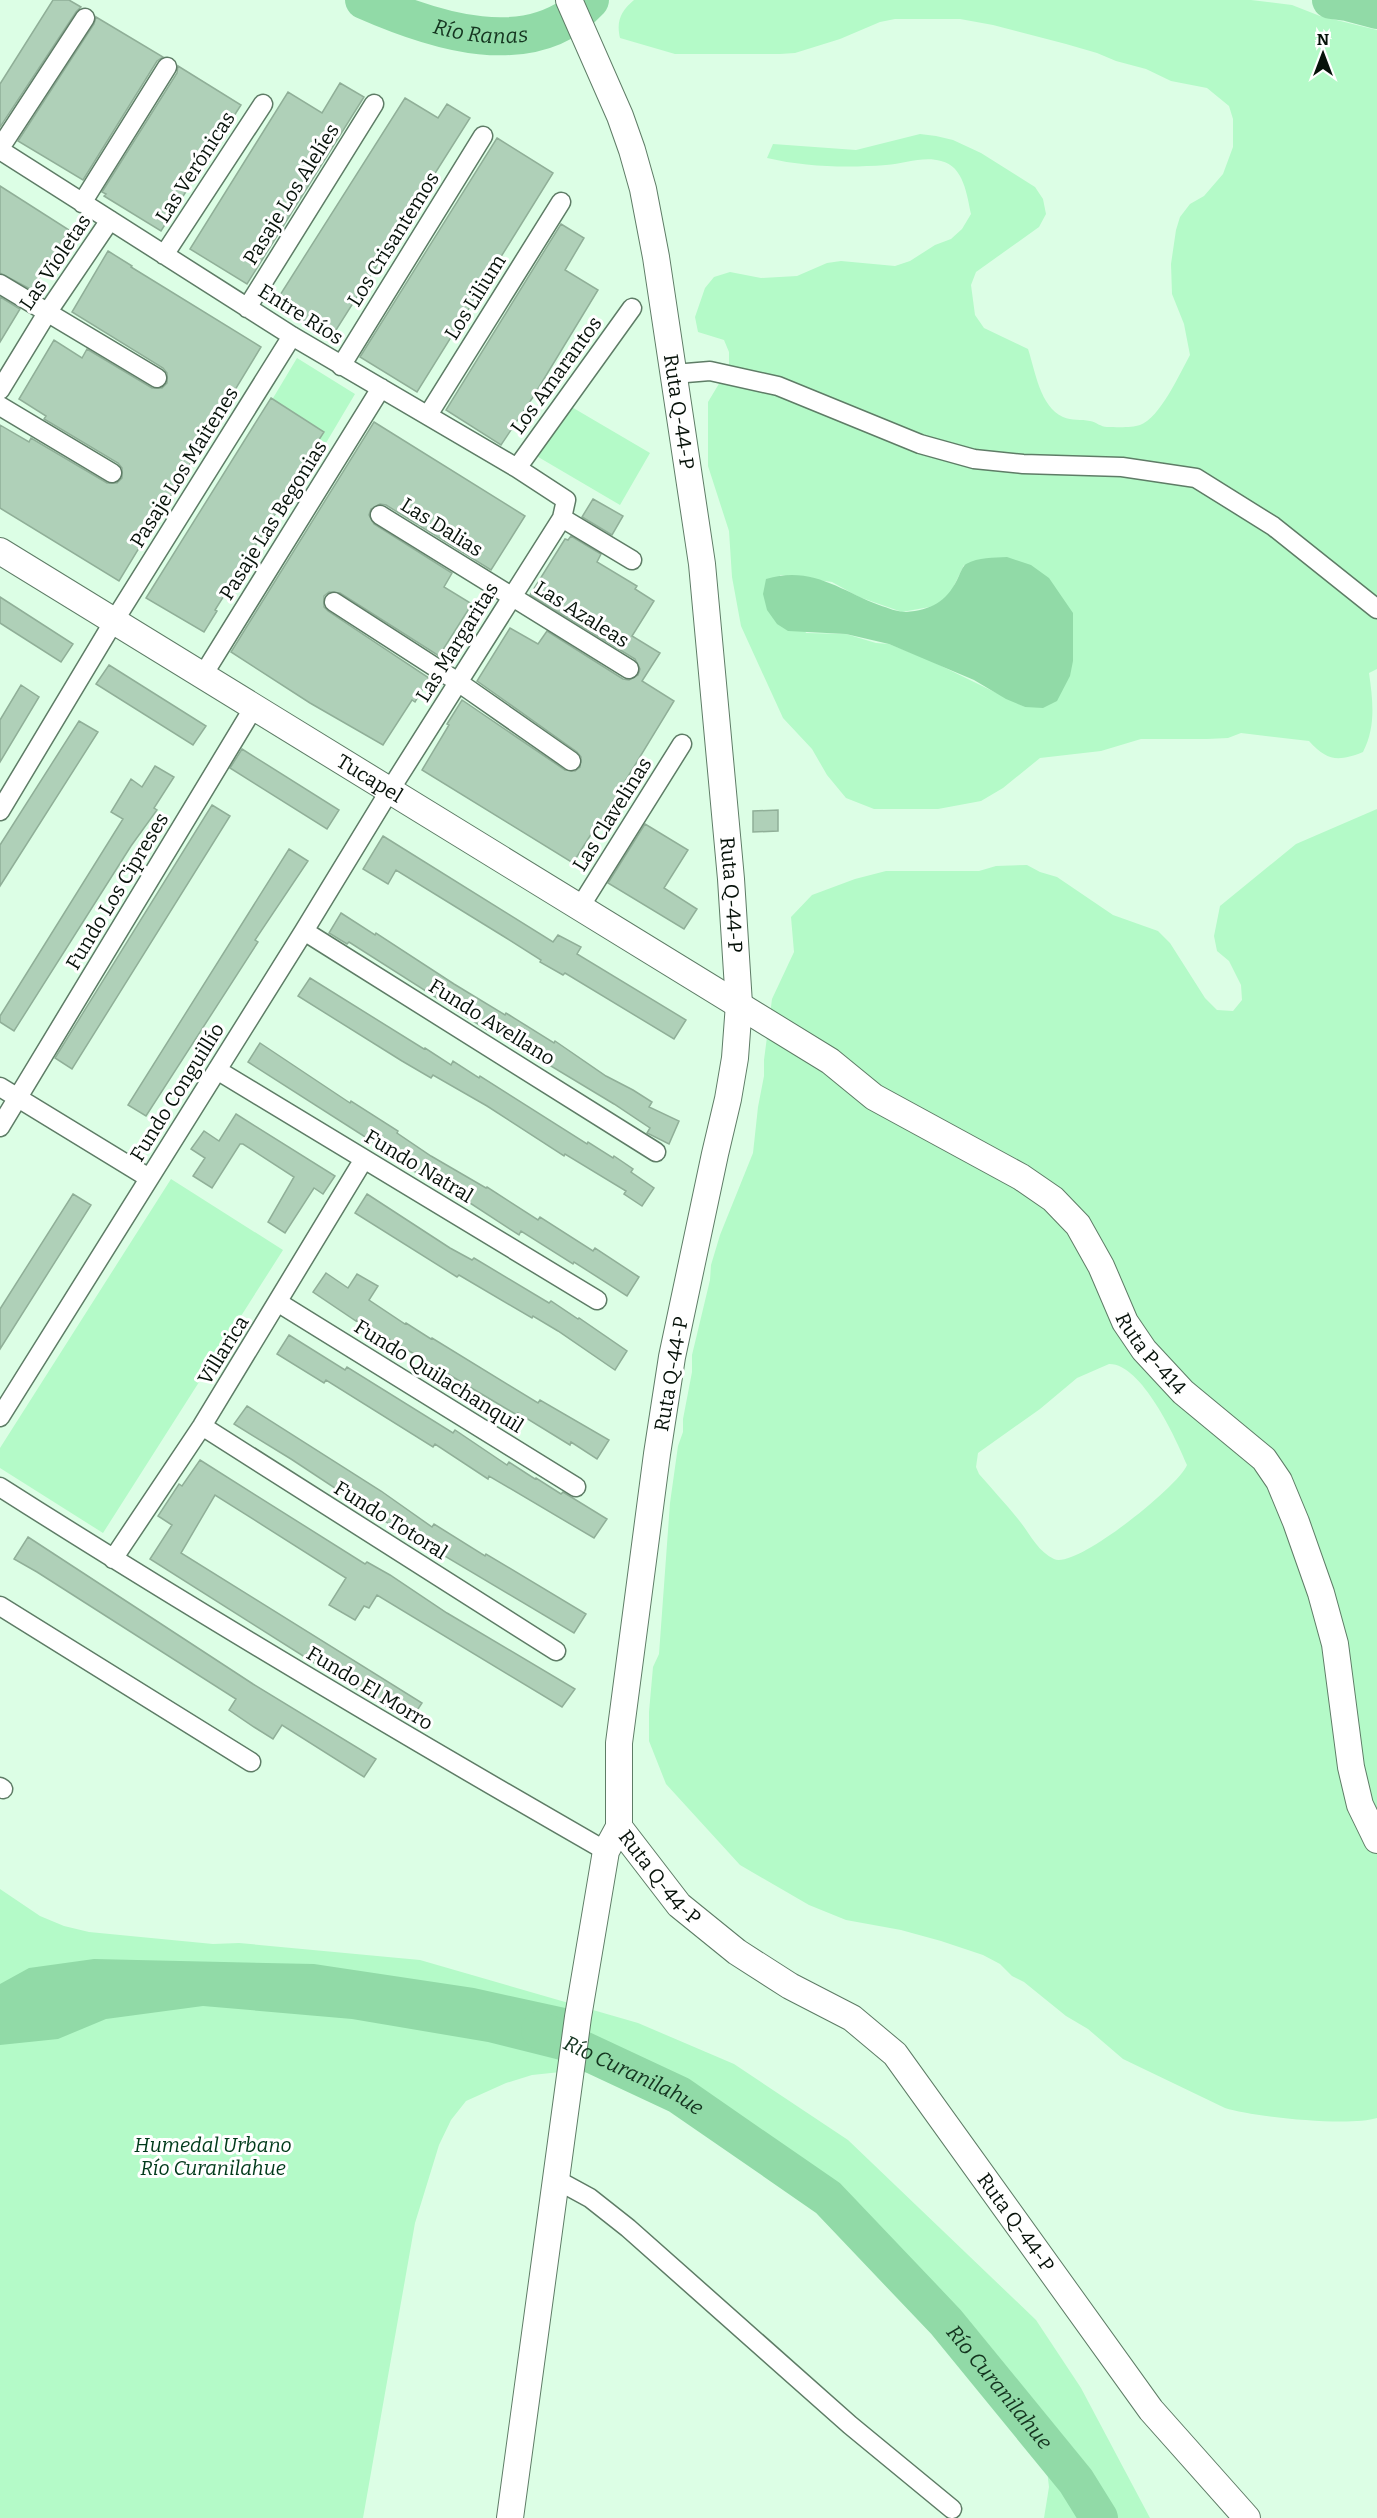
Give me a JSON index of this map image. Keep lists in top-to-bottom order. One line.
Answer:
{"streets":{"street":["Las Verónicas","Pasaje Los Alelíes","Los Crisantemos","Las Violetas","Los Lilium","Entre Ríos","Los Amarantos","Ruta Q-44-P","Pasaje Los Maitenes","Pasaje Las Begonias","Las Dalias","Las Azaleas","Las Margaritas","Tucapel","Las Clavelinas","Fundo Los Cipreses","Fundo Avellano","Fundo Conguillío","Fundo Natral","Villarica","Ruta P-414","Fundo Quilachanquil","Fundo Totoral","Fundo El Morro"]},"crossings":[["Las Verónicas","Entre Ríos"],["Pasaje Los Alelíes","Entre Ríos"],["Los Crisantemos","Entre Ríos"],["Las Violetas","Entre Ríos"],["Los Lilium","Entre Ríos"],["Entre Ríos","Los Amarantos"],["Entre Ríos","Pasaje Los Maitenes"],["Entre Ríos","Pasaje Las Begonias"],["Entre Ríos","Las Margaritas"],["Ruta Q-44-P","Tucapel"],["Ruta Q-44-P","Ruta P-414"],["Pasaje Los Maitenes","Tucapel"],["Pasaje Las Begonias","Tucapel"],["Las Dalias","Las Azaleas"],["Las Dalias","Las Margaritas"],["Las Azaleas","Las Margaritas"],["Las Margaritas","Tucapel"],["Las Margaritas","Fundo Conguillío"],["Tucapel","Las Clavelinas"],["Tucapel","Fundo Los Cipreses"],["Tucapel","Fundo Conguillío"],["Tucapel","Ruta P-414"],["Fundo Avellano","Fundo Conguillío"],["Fundo Conguillío","Fundo Natral"],["Fundo Natral","Villarica"],["Villarica","Fundo Quilachanquil"],["Villarica","Fundo Totoral"],["Villarica","Fundo El Morro"]],"water":["Río Ranas","Río Curanilahue"],"parks":["Humedal Urbano Río Curanilahue"],"north":"top"}
